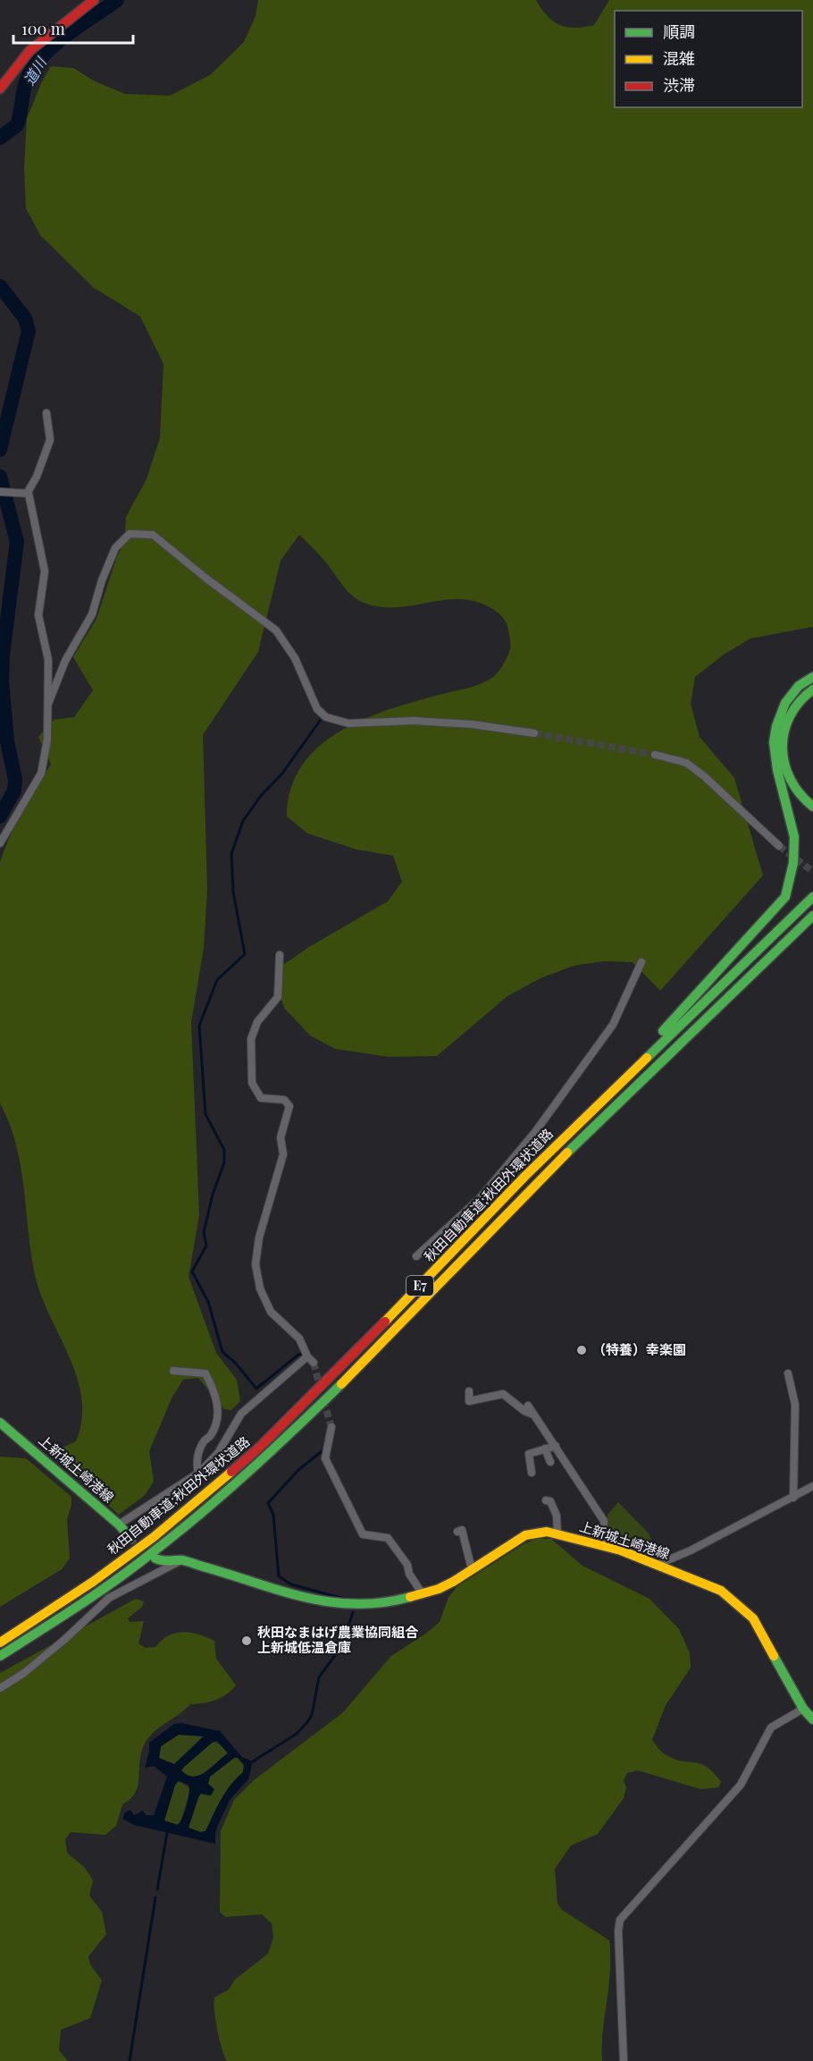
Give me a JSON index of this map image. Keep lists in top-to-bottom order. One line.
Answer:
{"streets":{"main road":["秋田自動車道;秋田外環状道路","E7","上新城土崎港線"]},"water":["道川"],"places":["（特養）幸楽園","秋田なまはげ農業協同組合 上新城低温倉庫"],"legend":["順調","混雑","渋滞"],"scale_bar":"100 m"}
